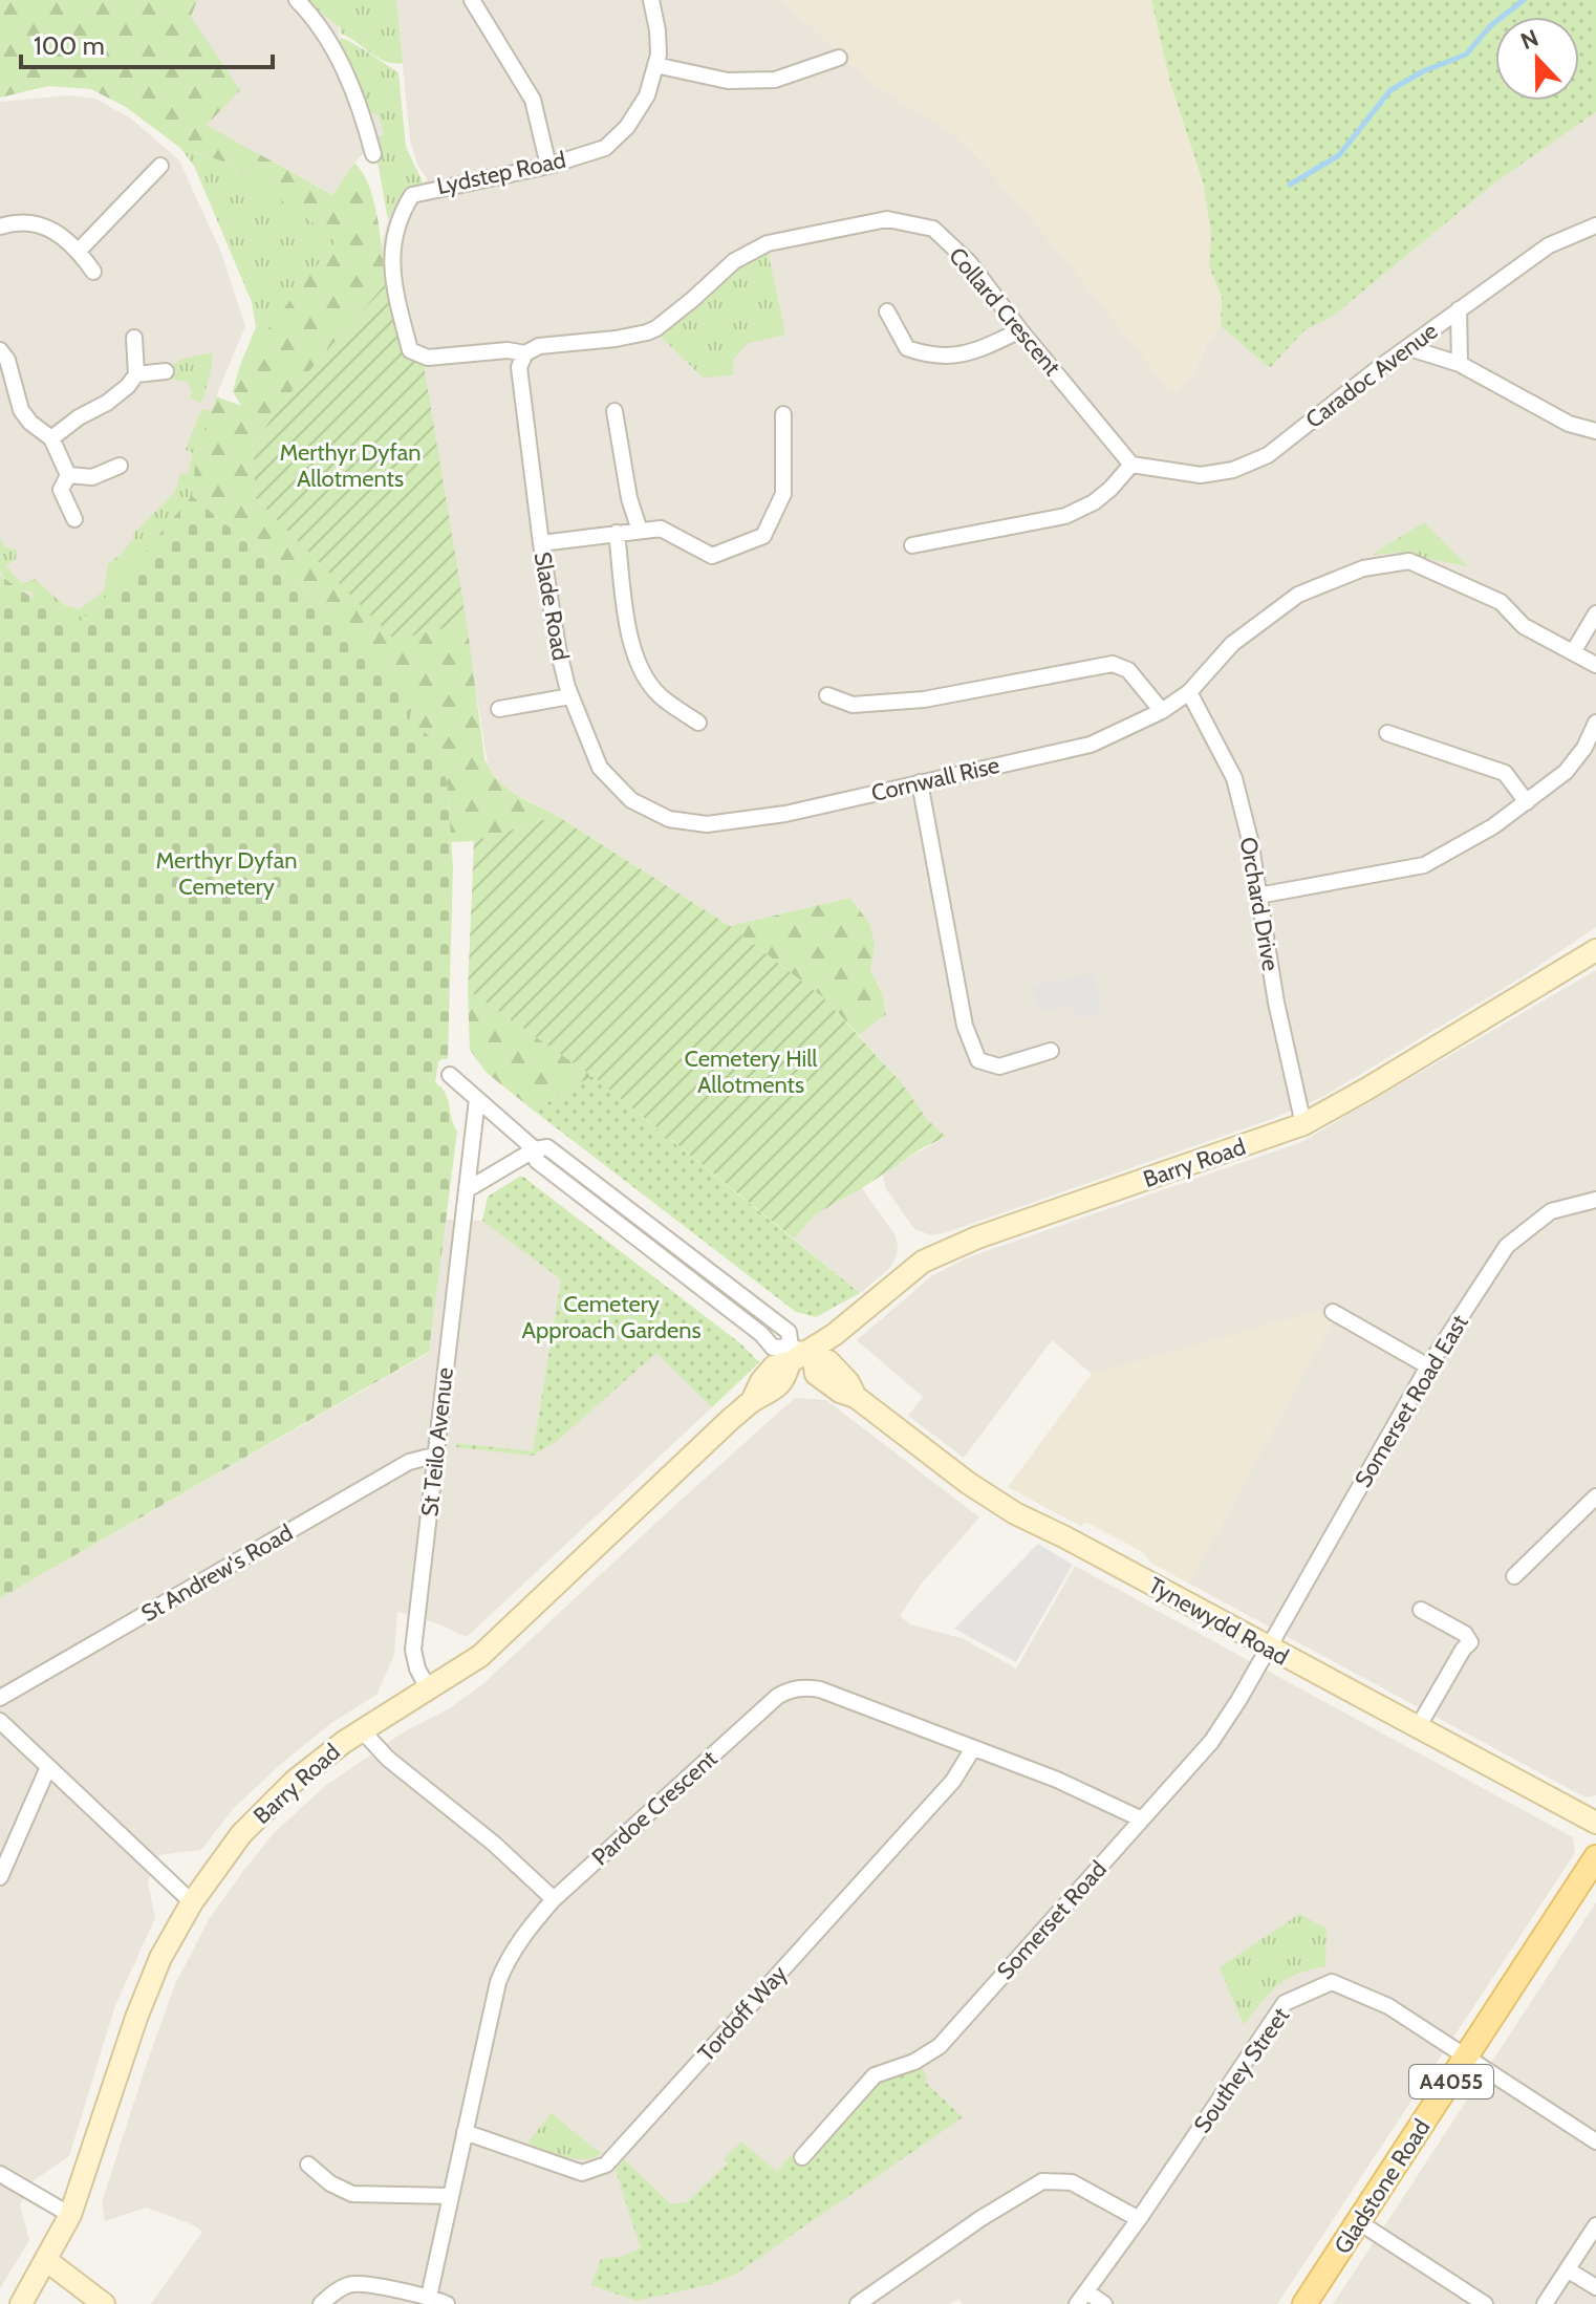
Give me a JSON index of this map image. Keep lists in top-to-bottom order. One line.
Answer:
{"streets":{"main road":["A4055","Gladstone Road"],"street":["Lydstep Road","Collard Crescent","Caradoc Avenue","Slade Road","Cornwall Rise","Orchard Drive","Barry Road","Somerset Road East","St Teilo Avenue","St Andrew's Road","Tynewydd Road","Pardoe Crescent","Somerset Road","Tordoff Way","Southey Street"]},"crossings":[["Lydstep Road","Collard Crescent"],["Collard Crescent","Caradoc Avenue"],["Collard Crescent","Slade Road"],["Slade Road","Cornwall Rise"],["Cornwall Rise","Orchard Drive"],["Orchard Drive","Barry Road"],["Barry Road","St Teilo Avenue"],["Barry Road","Tynewydd Road"],["Somerset Road East","Tynewydd Road"],["Somerset Road East","Somerset Road"],["St Teilo Avenue","St Andrew's Road"],["Tynewydd Road","Somerset Road"],["Pardoe Crescent","Somerset Road"],["Pardoe Crescent","Tordoff Way"],["Southey Street","Gladstone Road"]],"parks":["Merthyr Dyfan Allotments","Merthyr Dyfan Cemetery","Cemetery Hill Allotments","Cemetery Approach Gardens"],"scale_bar":"100 m","north":"top"}
